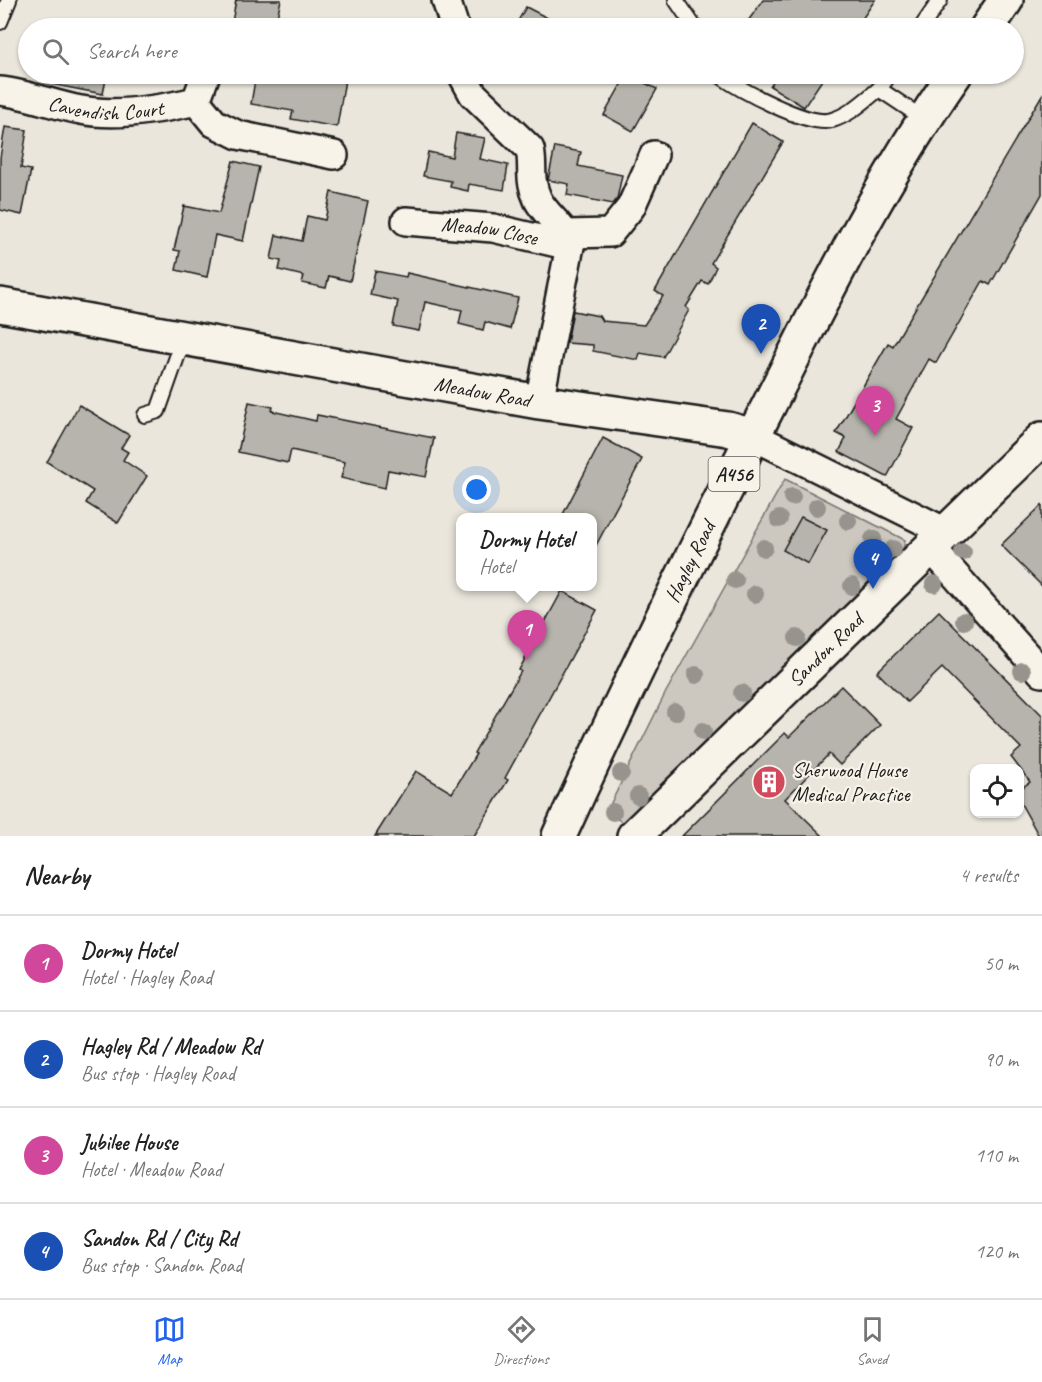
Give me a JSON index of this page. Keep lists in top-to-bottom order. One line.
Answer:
{"streets":{"main road":["Meadow Road","A456","Hagley Road","Sandon Road"],"street":["Cavendish Court","Meadow Close"]},"crossings":[["Meadow Road","Hagley Road"],["Meadow Road","Sandon Road"]],"places":{"building":["Sherwood House Medical Practice"]},"page":{"search":"Search here","pins":["2","3","4","1"],"popup":["Dormy Hotel","Hotel"],"heading":["Nearby","4 results"],"list":[{"mark":"1","name":"Dormy Hotel","note":"Hotel · Hagley Road","value":"50 m"},{"mark":"2","name":"Hagley Rd / Meadow Rd","note":"Bus stop · Hagley Road","value":"90 m"},{"mark":"3","name":"Jubilee House","note":"Hotel · Meadow Road","value":"110 m"},{"mark":"4","name":"Sandon Rd / City Rd","note":"Bus stop · Sandon Road","value":"120 m"}],"nav":["Map","Directions","Saved"]}}
